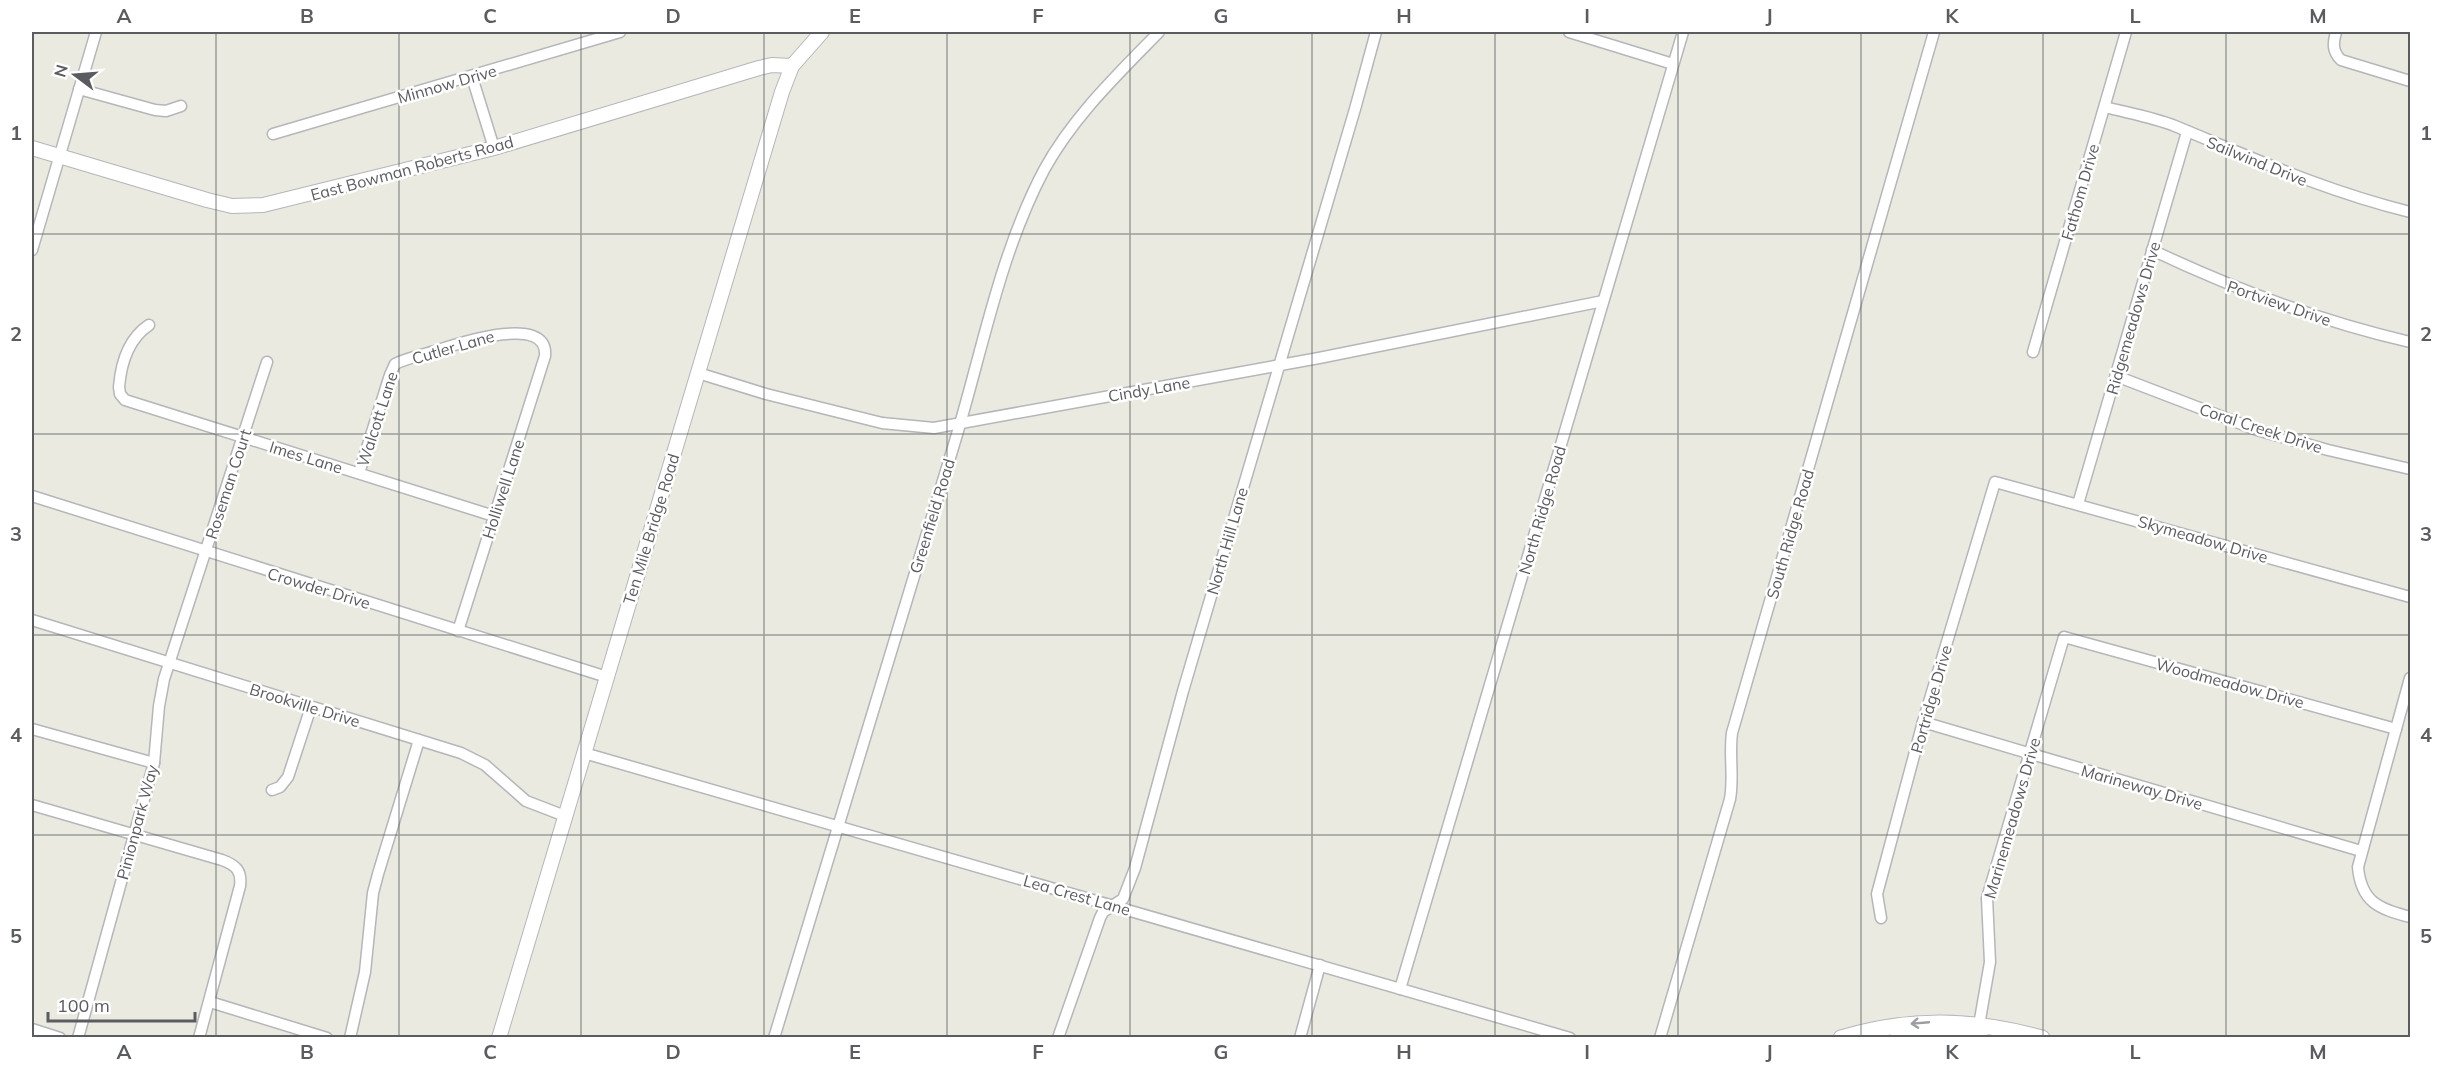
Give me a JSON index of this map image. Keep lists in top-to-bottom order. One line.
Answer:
{"streets":{"street":["Minnow Drive","Sailwind Drive","East Bowman Roberts Road","Fathom Drive","Portview Drive","Ridgemeadows Drive","Cutler Lane","Cindy Lane","Walcott Lane","Coral Creek Drive","Imes Lane","Roseman Court","Holliwell Lane","North Ridge Road","Greenfield Road","Ten Mile Bridge Road","South Ridge Road","Skymeadow Drive","North Hill Lane","Crowder Drive","Woodmeadow Drive","Portridge Drive","Brookville Drive","Marineway Drive","Marinemeadows Drive","Pinionpark Way","Lea Crest Lane"]},"crossings":[["Sailwind Drive","Fathom Drive"],["Sailwind Drive","Ridgemeadows Drive"],["East Bowman Roberts Road","Ten Mile Bridge Road"],["Portview Drive","Ridgemeadows Drive"],["Ridgemeadows Drive","Coral Creek Drive"],["Ridgemeadows Drive","Skymeadow Drive"],["Cutler Lane","Walcott Lane"],["Cutler Lane","Holliwell Lane"],["Cindy Lane","North Ridge Road"],["Cindy Lane","Greenfield Road"],["Cindy Lane","Ten Mile Bridge Road"],["Cindy Lane","North Hill Lane"],["Walcott Lane","Imes Lane"],["Imes Lane","Roseman Court"],["Imes Lane","Holliwell Lane"],["Roseman Court","Crowder Drive"],["Roseman Court","Pinionpark Way"],["Holliwell Lane","Crowder Drive"],["North Ridge Road","Lea Crest Lane"],["Greenfield Road","Lea Crest Lane"],["Ten Mile Bridge Road","Crowder Drive"],["Ten Mile Bridge Road","Brookville Drive"],["Ten Mile Bridge Road","Lea Crest Lane"],["Skymeadow Drive","Portridge Drive"],["North Hill Lane","Lea Crest Lane"],["Woodmeadow Drive","Marinemeadows Drive"],["Portridge Drive","Marineway Drive"],["Brookville Drive","Pinionpark Way"],["Marineway Drive","Marinemeadows Drive"]],"scale_bar":"100 m","north":"left","grid":{"columns":["A","B","C","D","E","F","G","H","I","J","K","L","M"],"rows":["1","2","3","4","5"]}}
